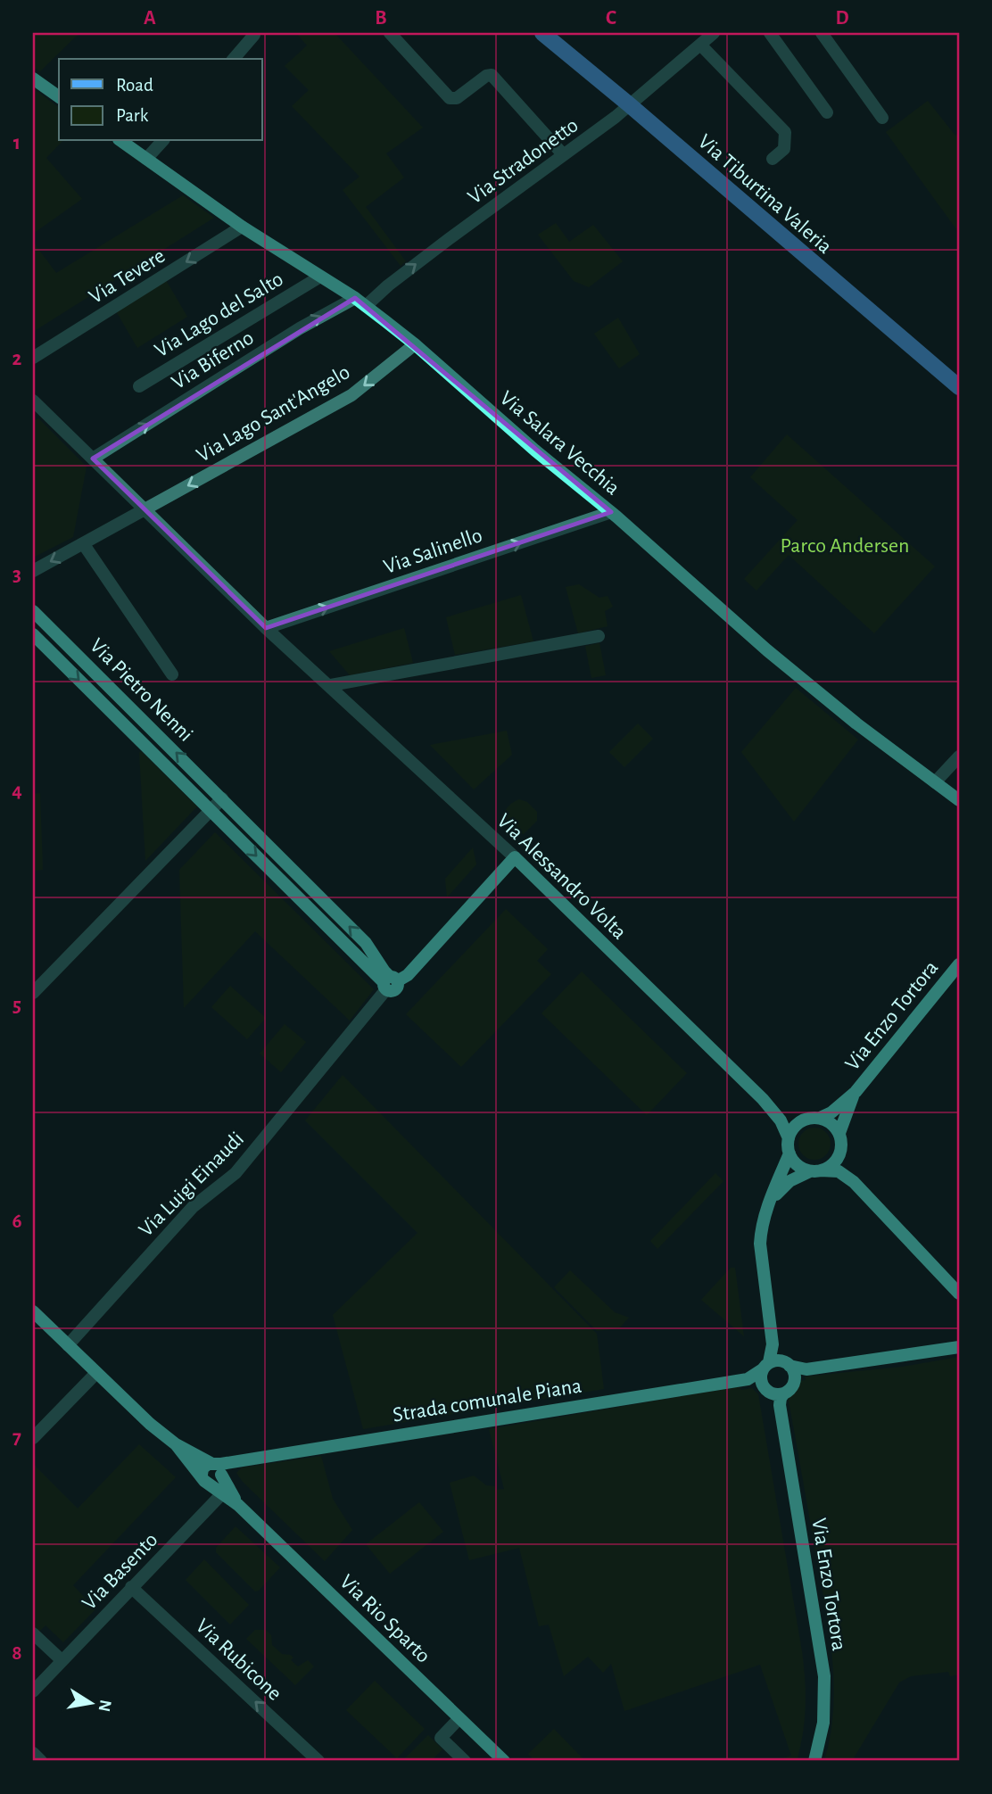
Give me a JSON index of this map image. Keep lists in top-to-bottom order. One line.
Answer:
{"streets":{"main road":["Via Tiburtina Valeria"],"street":["Via Stradonetto","Via Tevere","Via Lago del Salto","Via Biferno","Via Lago Sant'Angelo","Via Salara Vecchia","Via Salinello","Via Pietro Nenni","Via Alessandro Volta","Via Enzo Tortora","Via Luigi Einaudi","Strada comunale Piana","Via Basento","Via Rio Sparto","Via Rubicone"]},"crossings":[["Via Stradonetto","Via Tiburtina Valeria"],["Via Stradonetto","Via Biferno"],["Via Stradonetto","Via Salara Vecchia"],["Via Tevere","Via Salara Vecchia"],["Via Lago del Salto","Via Salara Vecchia"],["Via Biferno","Via Salara Vecchia"],["Via Biferno","Via Alessandro Volta"],["Via Lago Sant'Angelo","Via Salara Vecchia"],["Via Lago Sant'Angelo","Via Alessandro Volta"],["Via Salara Vecchia","Via Salinello"],["Via Salinello","Via Alessandro Volta"],["Via Pietro Nenni","Via Luigi Einaudi"],["Via Alessandro Volta","Via Enzo Tortora"],["Via Luigi Einaudi","Via Rio Sparto"],["Strada comunale Piana","Via Basento"],["Strada comunale Piana","Via Rio Sparto"],["Via Basento","Via Rio Sparto"],["Via Basento","Via Rubicone"]],"one_way":["Via Stradonetto","Via Tevere","Via Biferno","Via Lago Sant'Angelo","Via Rubicone"],"parks":["Parco Andersen"],"legend":["Road","Park"],"north":"right","grid":{"columns":["A","B","C","D"],"rows":["1","2","3","4","5","6","7","8"]}}
